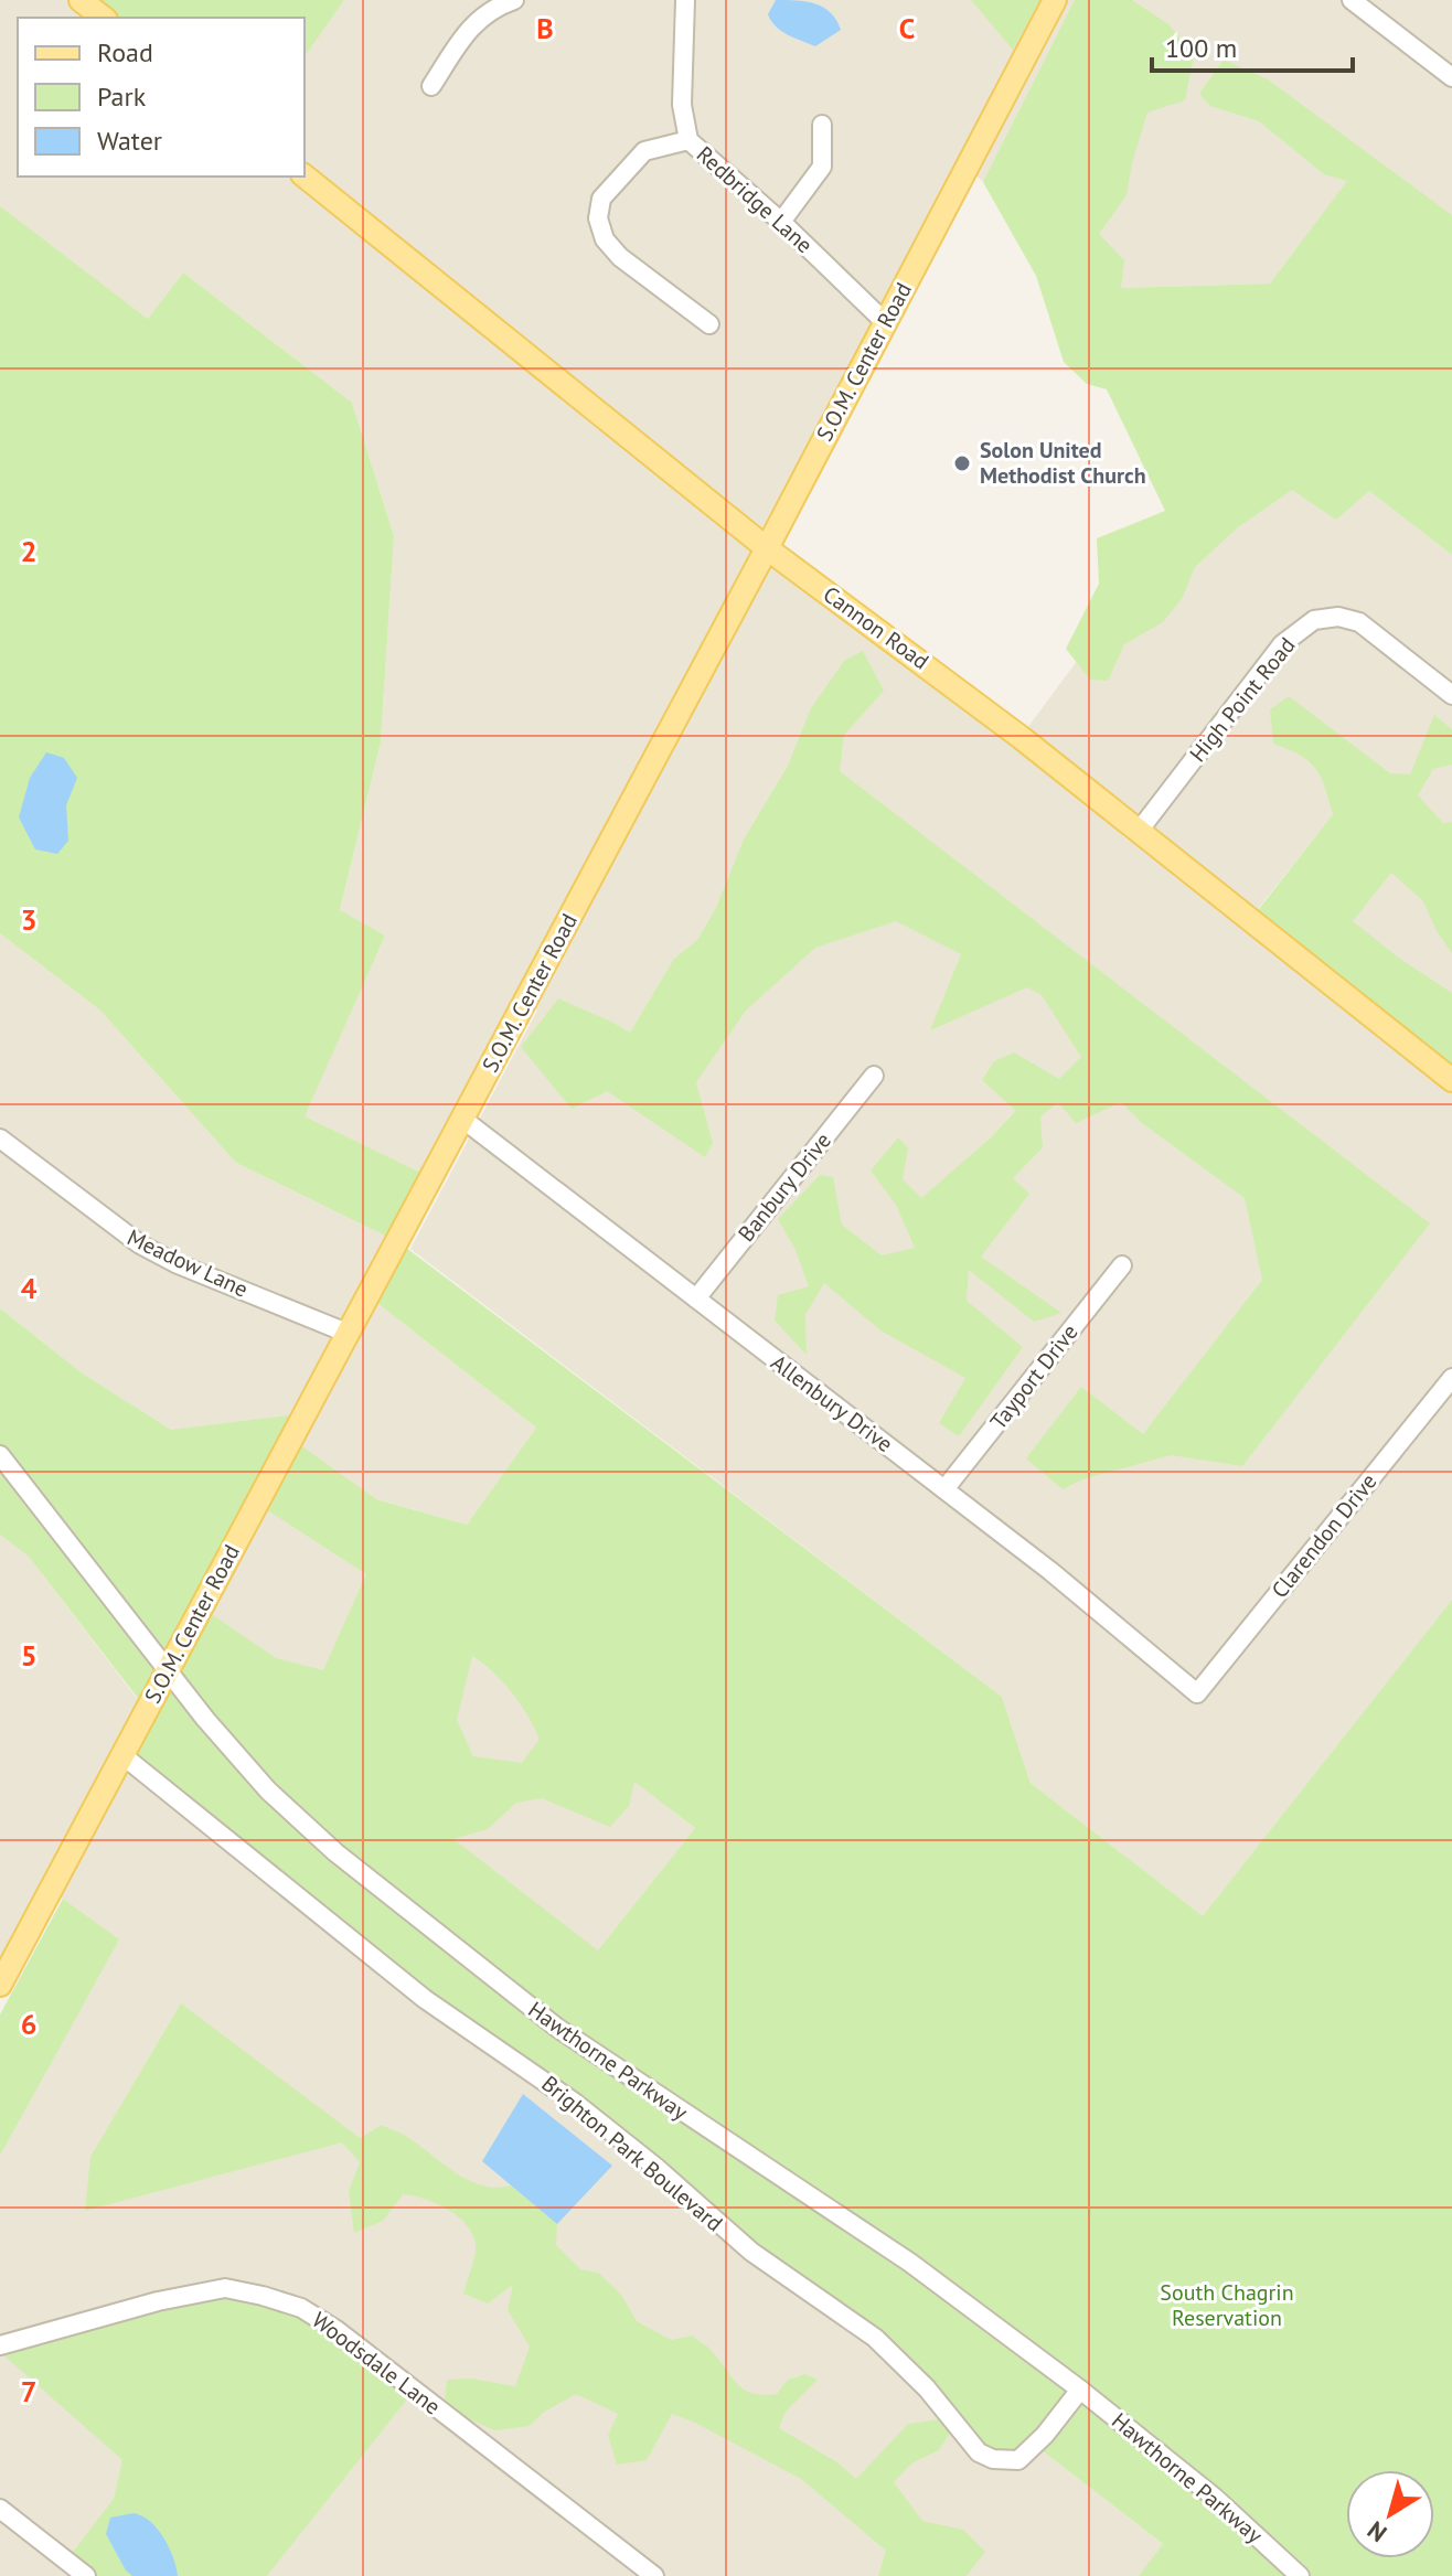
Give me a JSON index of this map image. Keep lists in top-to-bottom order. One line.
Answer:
{"streets":{"main road":["S.O.M. Center Road","Cannon Road"],"street":["Redbridge Lane","High Point Road","Banbury Drive","Meadow Lane","Tayport Drive","Allenbury Drive","Clarendon Drive","Hawthorne Parkway","Brighton Park Boulevard","Woodsdale Lane"]},"crossings":[["Redbridge Lane","S.O.M. Center Road"],["S.O.M. Center Road","Cannon Road"],["S.O.M. Center Road","Meadow Lane"],["S.O.M. Center Road","Allenbury Drive"],["S.O.M. Center Road","Hawthorne Parkway"],["S.O.M. Center Road","Brighton Park Boulevard"],["Cannon Road","High Point Road"],["Banbury Drive","Allenbury Drive"],["Tayport Drive","Allenbury Drive"],["Allenbury Drive","Clarendon Drive"],["Hawthorne Parkway","Brighton Park Boulevard"]],"parks":["South Chagrin Reservation"],"places":["Solon United Methodist Church"],"legend":["Road","Park","Water"],"scale_bar":"100 m","north":"bottom left","grid":{"columns":["B","C"],"rows":["2","3","4","5","6","7"]}}
